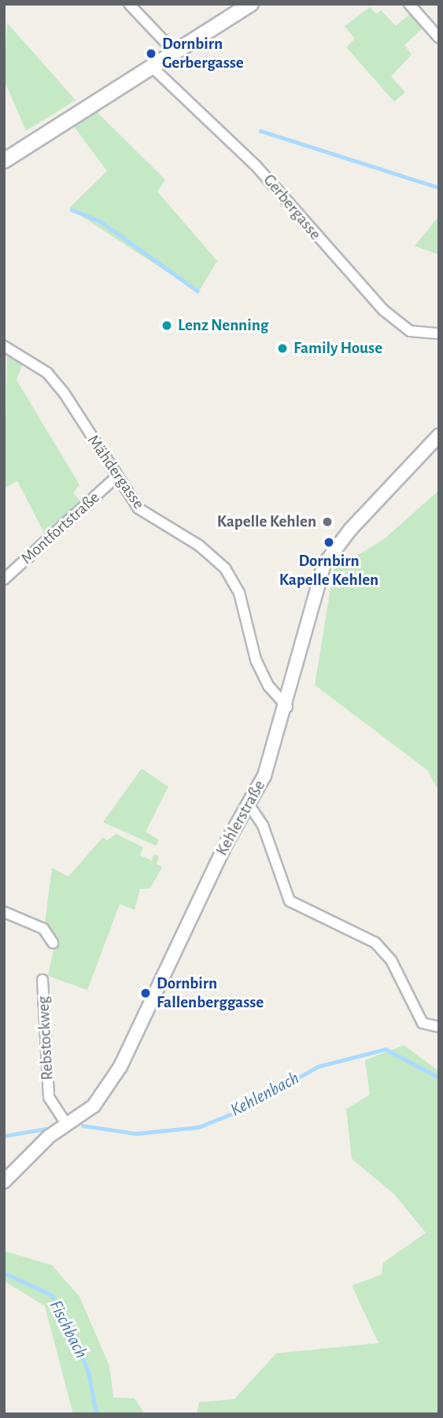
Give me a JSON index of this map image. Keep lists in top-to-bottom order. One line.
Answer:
{"streets":{"street":["Gerbergasse","Mähdergasse","Montfortstraße","Kehlerstraße","Rebstockweg"]},"crossings":[["Mähdergasse","Montfortstraße"],["Mähdergasse","Kehlerstraße"],["Kehlerstraße","Rebstockweg"]],"water":["Kehlenbach","Fischbach"],"places":["Dornbirn Gerbergasse","Lenz Nenning","Family House","Kapelle Kehlen","Dornbirn Kapelle Kehlen","Dornbirn Fallenberggasse"]}
